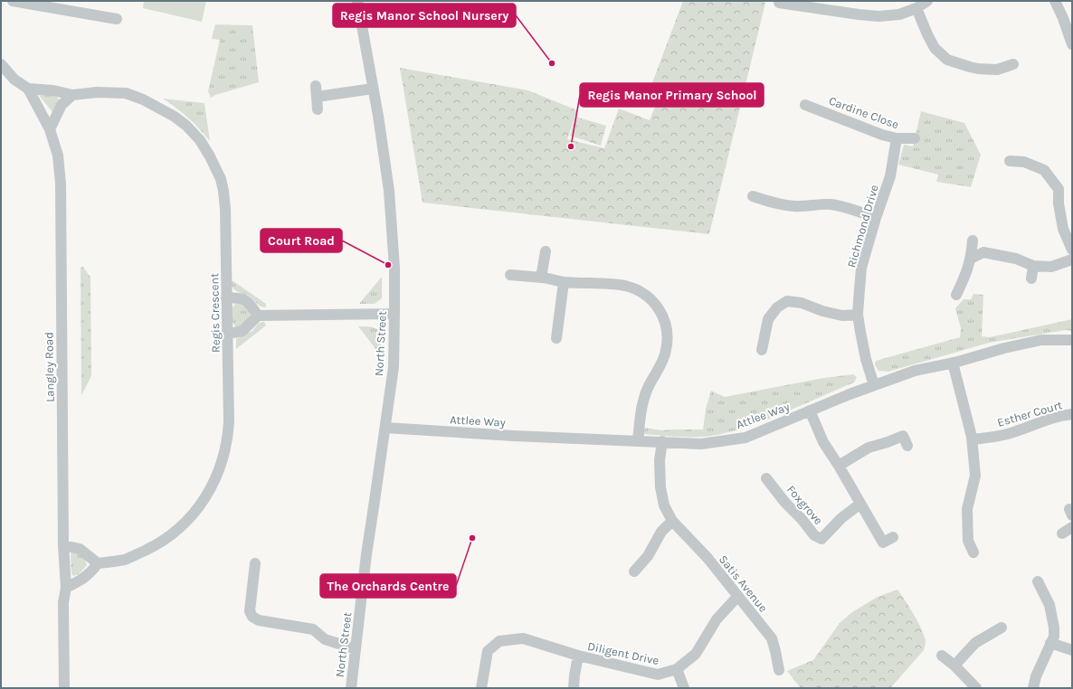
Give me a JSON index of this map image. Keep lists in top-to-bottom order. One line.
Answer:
{"streets":{"street":["Cardine Close","Richmond Drive","Regis Crescent","North Street","Langley Road","Esther Court","Attlee Way","Foxgrove","Satis Avenue","Diligent Drive"]},"crossings":[["Cardine Close","Richmond Drive"],["Richmond Drive","Attlee Way"],["Regis Crescent","Langley Road"],["North Street","Attlee Way"],["Attlee Way","Satis Avenue"],["Satis Avenue","Diligent Drive"]],"places":["Regis Manor School Nursery","Regis Manor Primary School","Court Road","The Orchards Centre"]}
